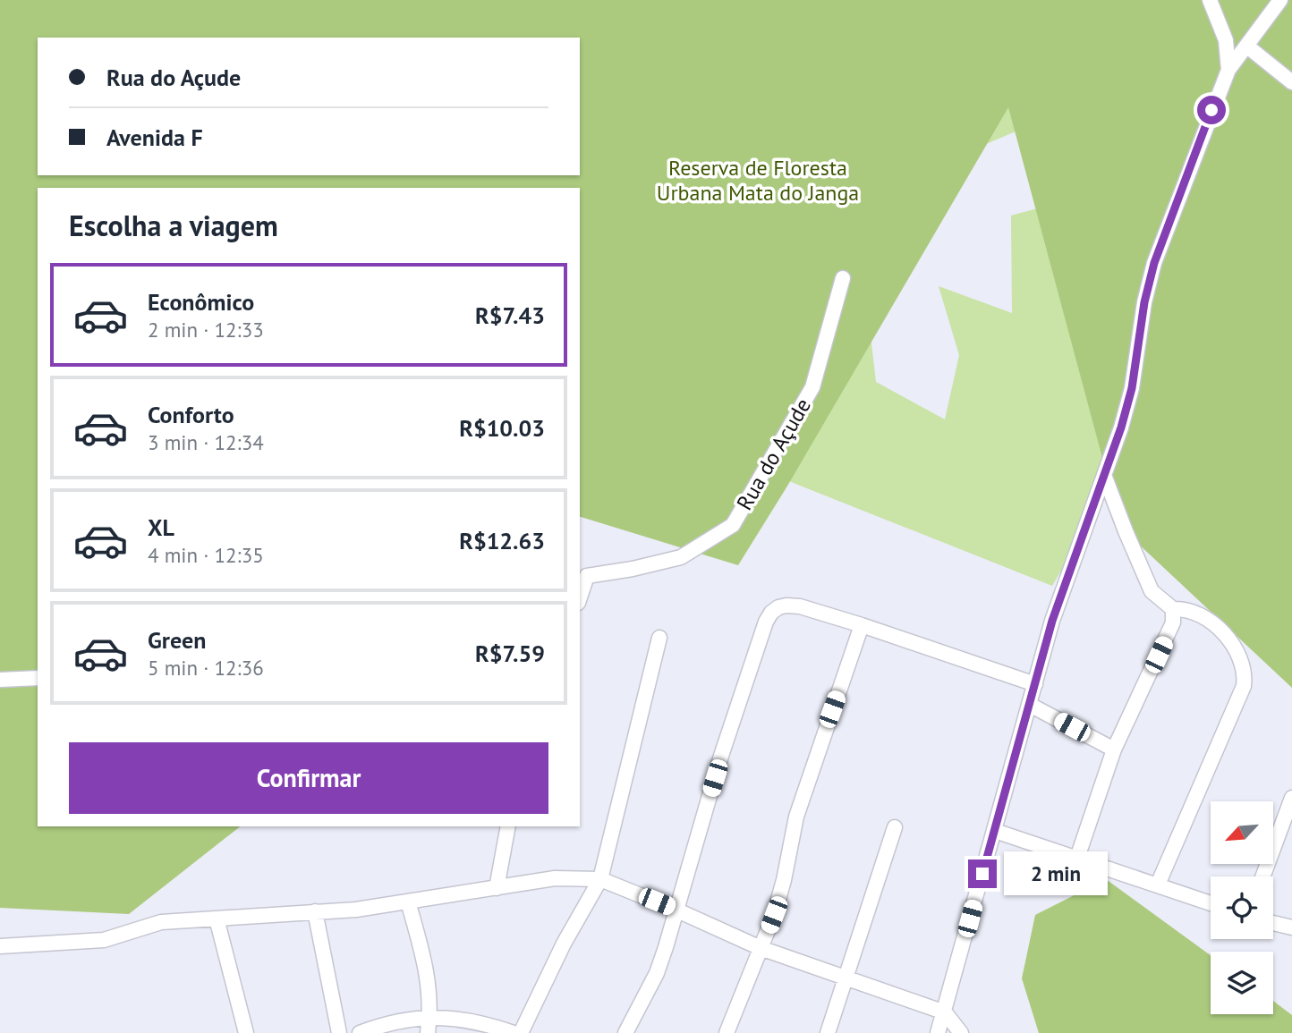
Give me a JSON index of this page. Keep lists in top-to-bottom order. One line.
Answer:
{"streets":{"street":["Rua do Açude"]},"parks":["Reserva de Floresta Urbana Mata do Janga"],"north":"bottom left","page":{"banner":["Rua do Açude","Avenida F"],"heading":"Escolha a viagem","list":[{"name":"Econômico","note":"2 min · 12:33","value":"R$7.43"},{"name":"Conforto","note":"3 min · 12:34","value":"R$10.03"},{"name":"XL","note":"4 min · 12:35","value":"R$12.63"},{"name":"Green","note":"5 min · 12:36","value":"R$7.59"}],"buttons":"Confirmar","bubble":"2 min"}}
